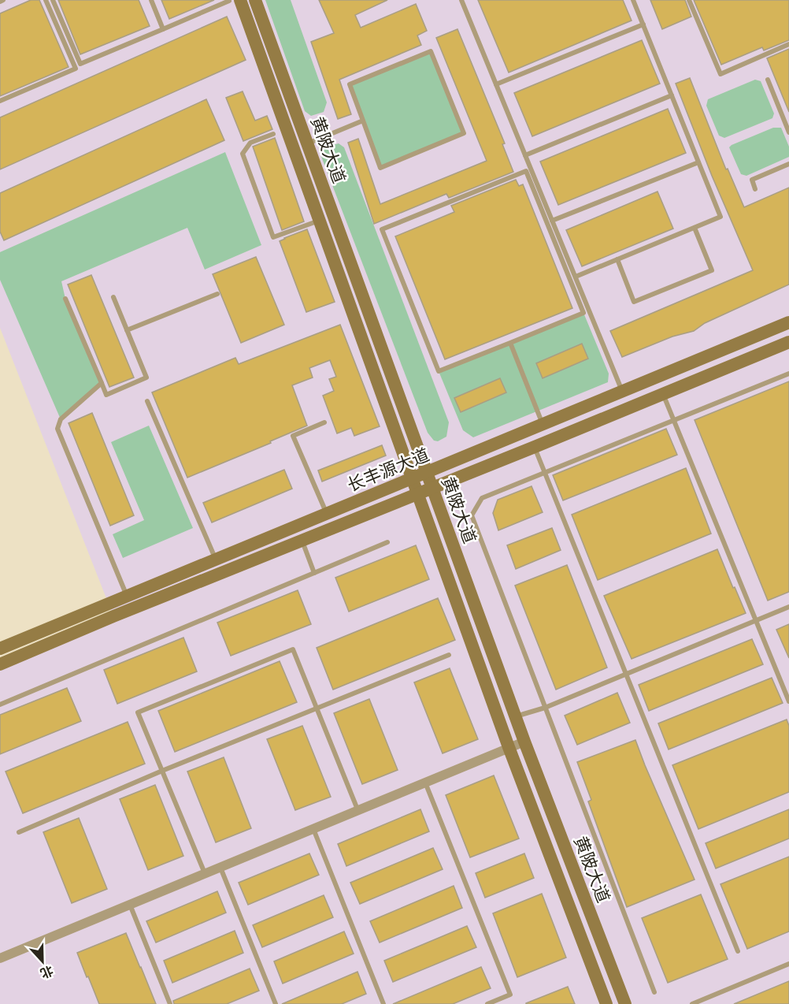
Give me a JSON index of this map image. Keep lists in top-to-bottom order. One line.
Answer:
{"streets":{"street":["黄陂大道","长丰源大道"]},"crossings":[["黄陂大道","长丰源大道"]],"north":"bottom"}
